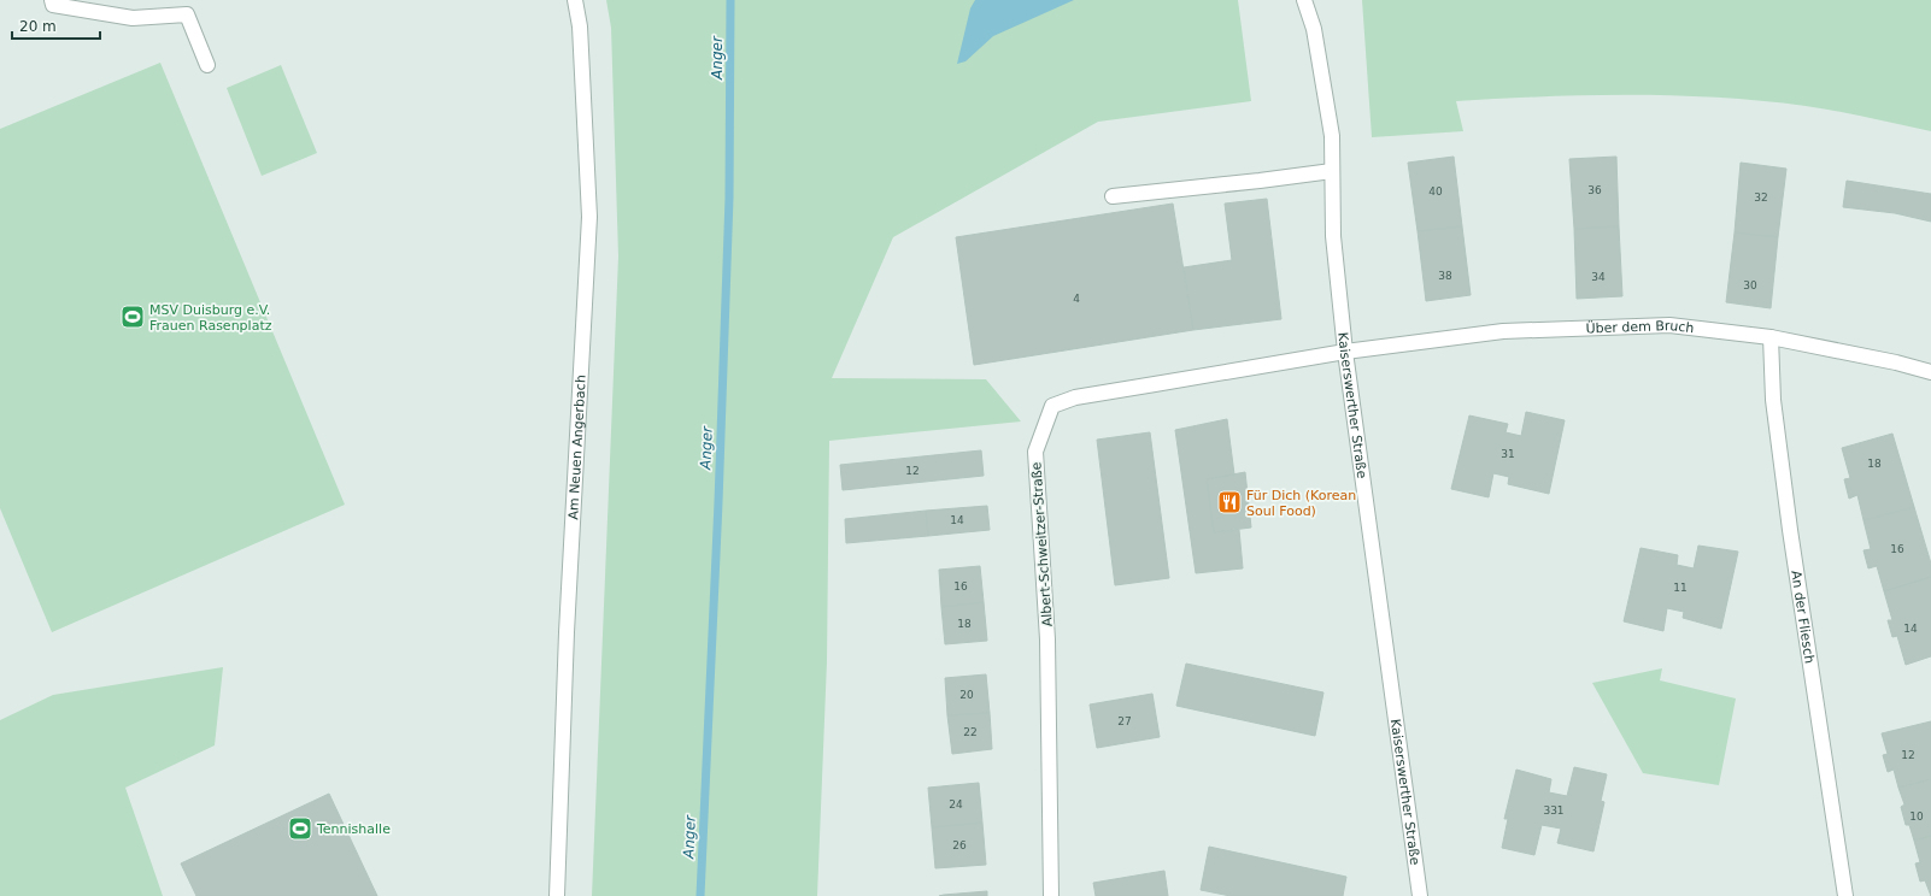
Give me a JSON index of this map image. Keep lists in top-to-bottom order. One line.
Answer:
{"streets":{"street":["Über dem Bruch","Kaiserswerther Straße","Am Neuen Angerbach","Albert-Schweitzer-Straße","An der Fliesch"]},"crossings":[["Über dem Bruch","Kaiserswerther Straße"],["Über dem Bruch","Albert-Schweitzer-Straße"],["Über dem Bruch","An der Fliesch"],["Kaiserswerther Straße","Albert-Schweitzer-Straße"]],"water":["Anger"],"places":{"sports":["MSV Duisburg e.V. Frauen Rasenplatz","Tennishalle"],"restaurant":["Für Dich (Korean Soul Food)"]},"house_numbers":["36","40","32","38","34","30","4","31","18","12","14","16","16","11","18","14","20","27","22","12","24","331","10","26"],"scale_bar":"20 m"}
